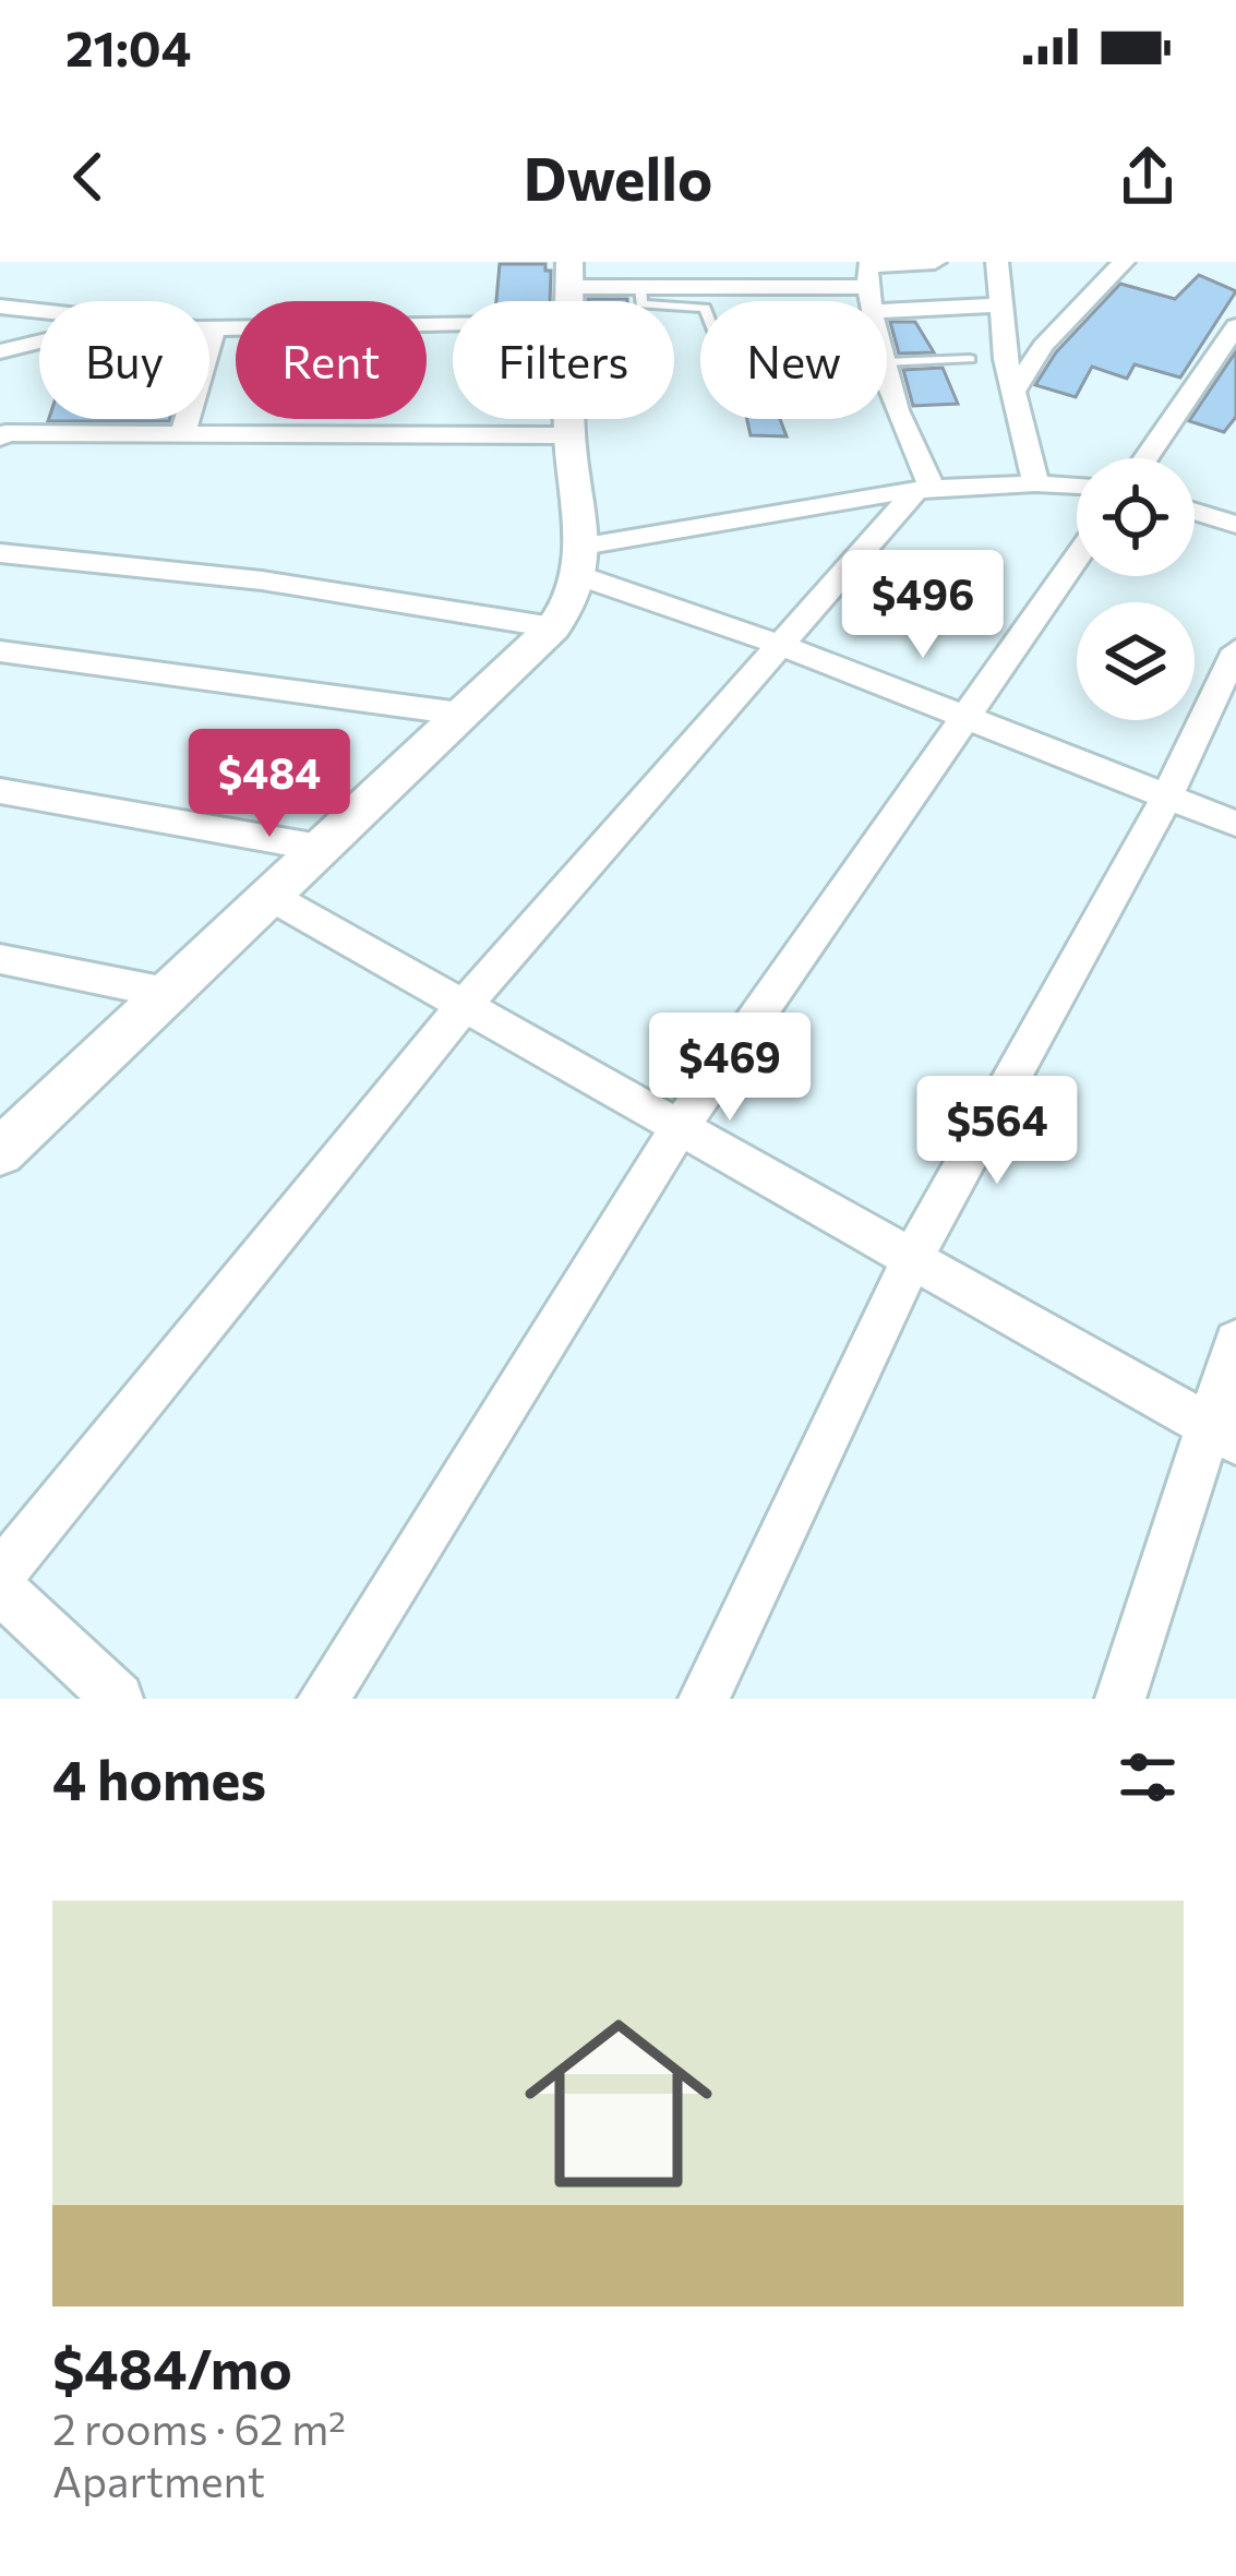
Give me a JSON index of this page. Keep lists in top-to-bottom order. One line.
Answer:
{"page":{"status":"21:04","header":"Dwello","chip":["Buy","Rent","Filters","New"],"price":["$496","$484","$469","$564"],"heading":"4 homes","list":[{"name":"$484/mo","note":"2 rooms · 62 m² · Apartment"}]}}
